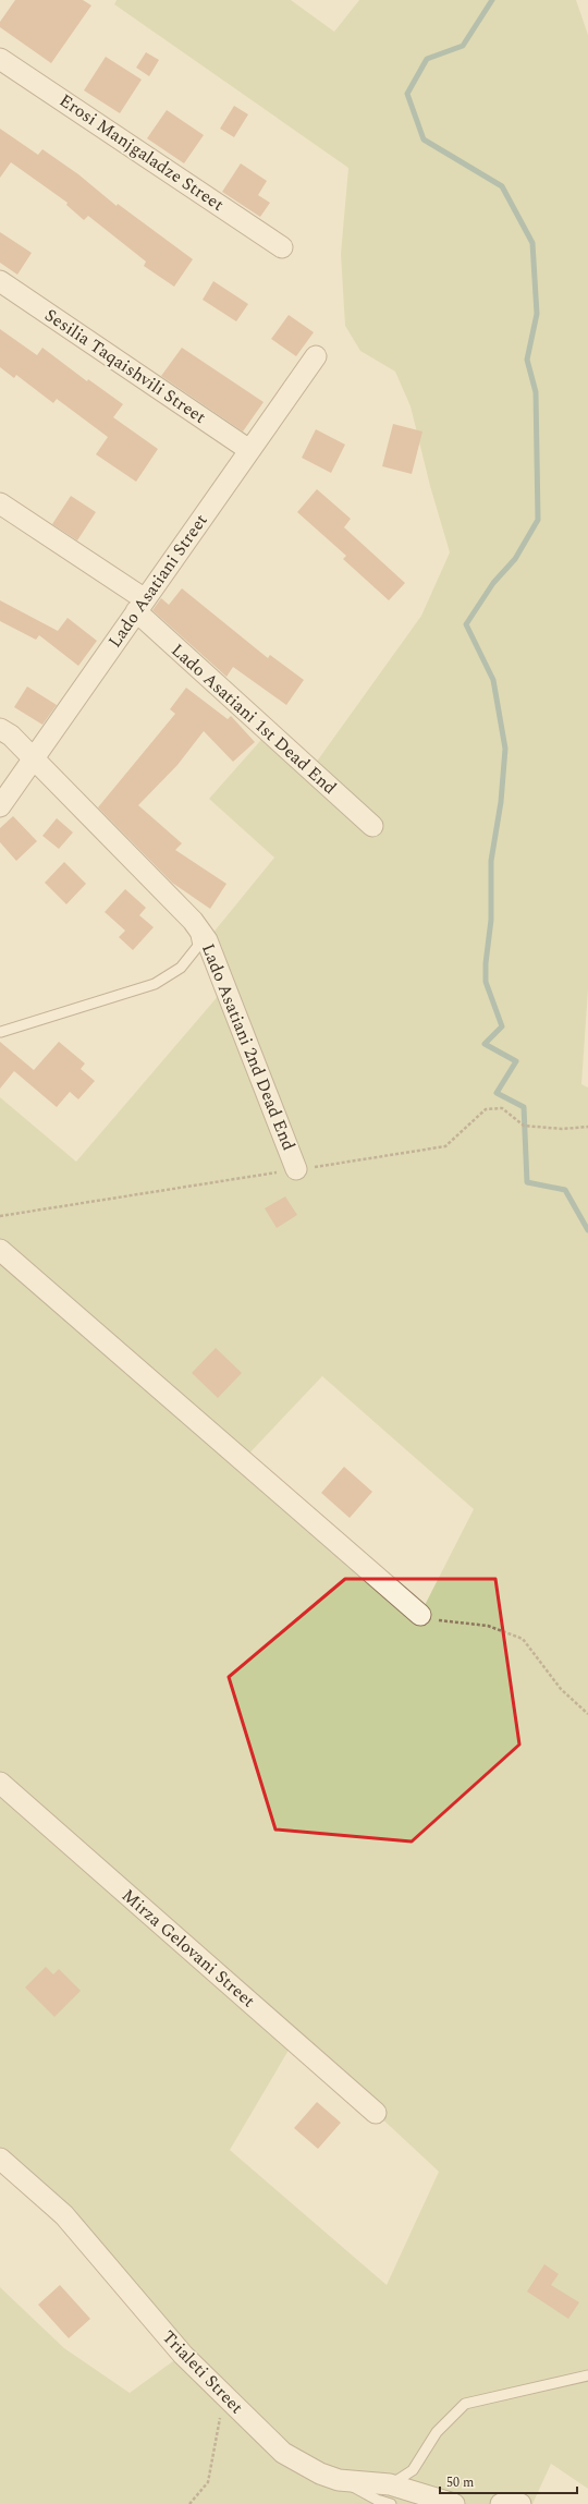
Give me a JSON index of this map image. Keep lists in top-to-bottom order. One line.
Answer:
{"streets":{"street":["Erosi Manjgaladze Street","Sesilia Taqaishvili Street","Lado Asatiani Street","Lado Asatiani 1st Dead End","Lado Asatiani 2nd Dead End","Mirza Gelovani Street","Trialeti Street"]},"crossings":[["Sesilia Taqaishvili Street","Lado Asatiani Street"],["Lado Asatiani Street","Lado Asatiani 1st Dead End"],["Lado Asatiani Street","Lado Asatiani 2nd Dead End"]],"scale_bar":"50 m"}
